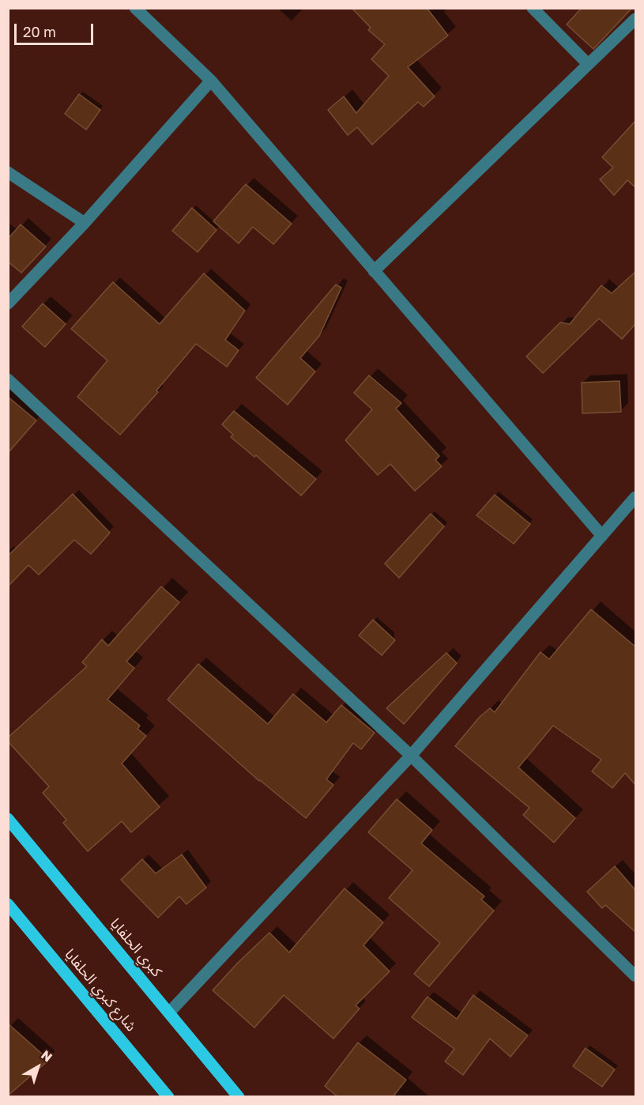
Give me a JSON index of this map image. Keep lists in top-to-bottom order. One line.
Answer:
{"streets":{"main road":["كبري الحلفايا","شارع كبري الحلفايا"]},"scale_bar":"20 m","north":"top right"}
